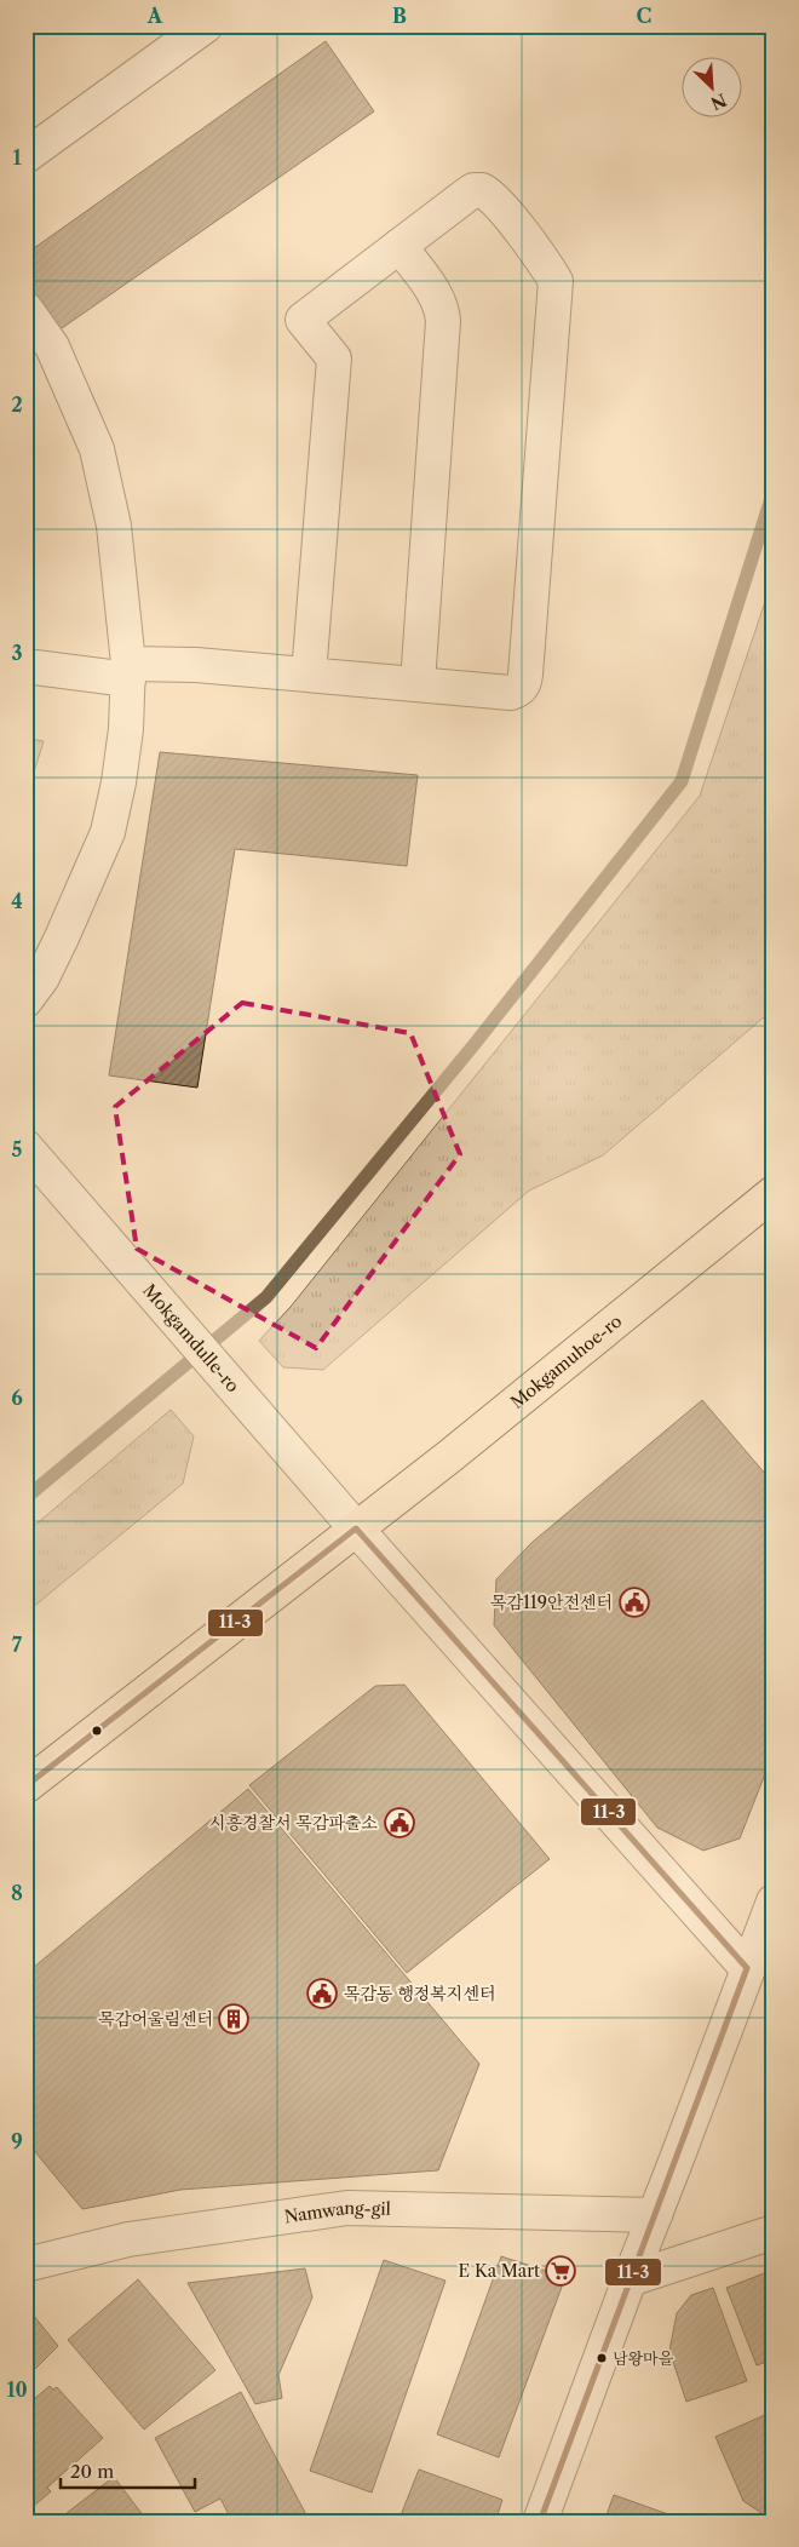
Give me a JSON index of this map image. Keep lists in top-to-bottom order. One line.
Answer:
{"streets":{"main road":["Mokgamuhoe-ro"],"street":["Mokgamdulle-ro","Namwang-gil"]},"crossings":[["Mokgamdulle-ro","Mokgamuhoe-ro"]],"places":{"public building":["목감119안전센터","시흥경찰서 목감파출소","목감동 행정복지센터"],"building":["목감어울림센터"],"supermarket":["E Ka Mart"],"other":["남왕마을"]},"lines":["transit line 11-3"],"scale_bar":"20 m","north":"bottom right","grid":{"columns":["A","B","C"],"rows":["1","2","3","4","5","6","7","8","9","10"]}}
